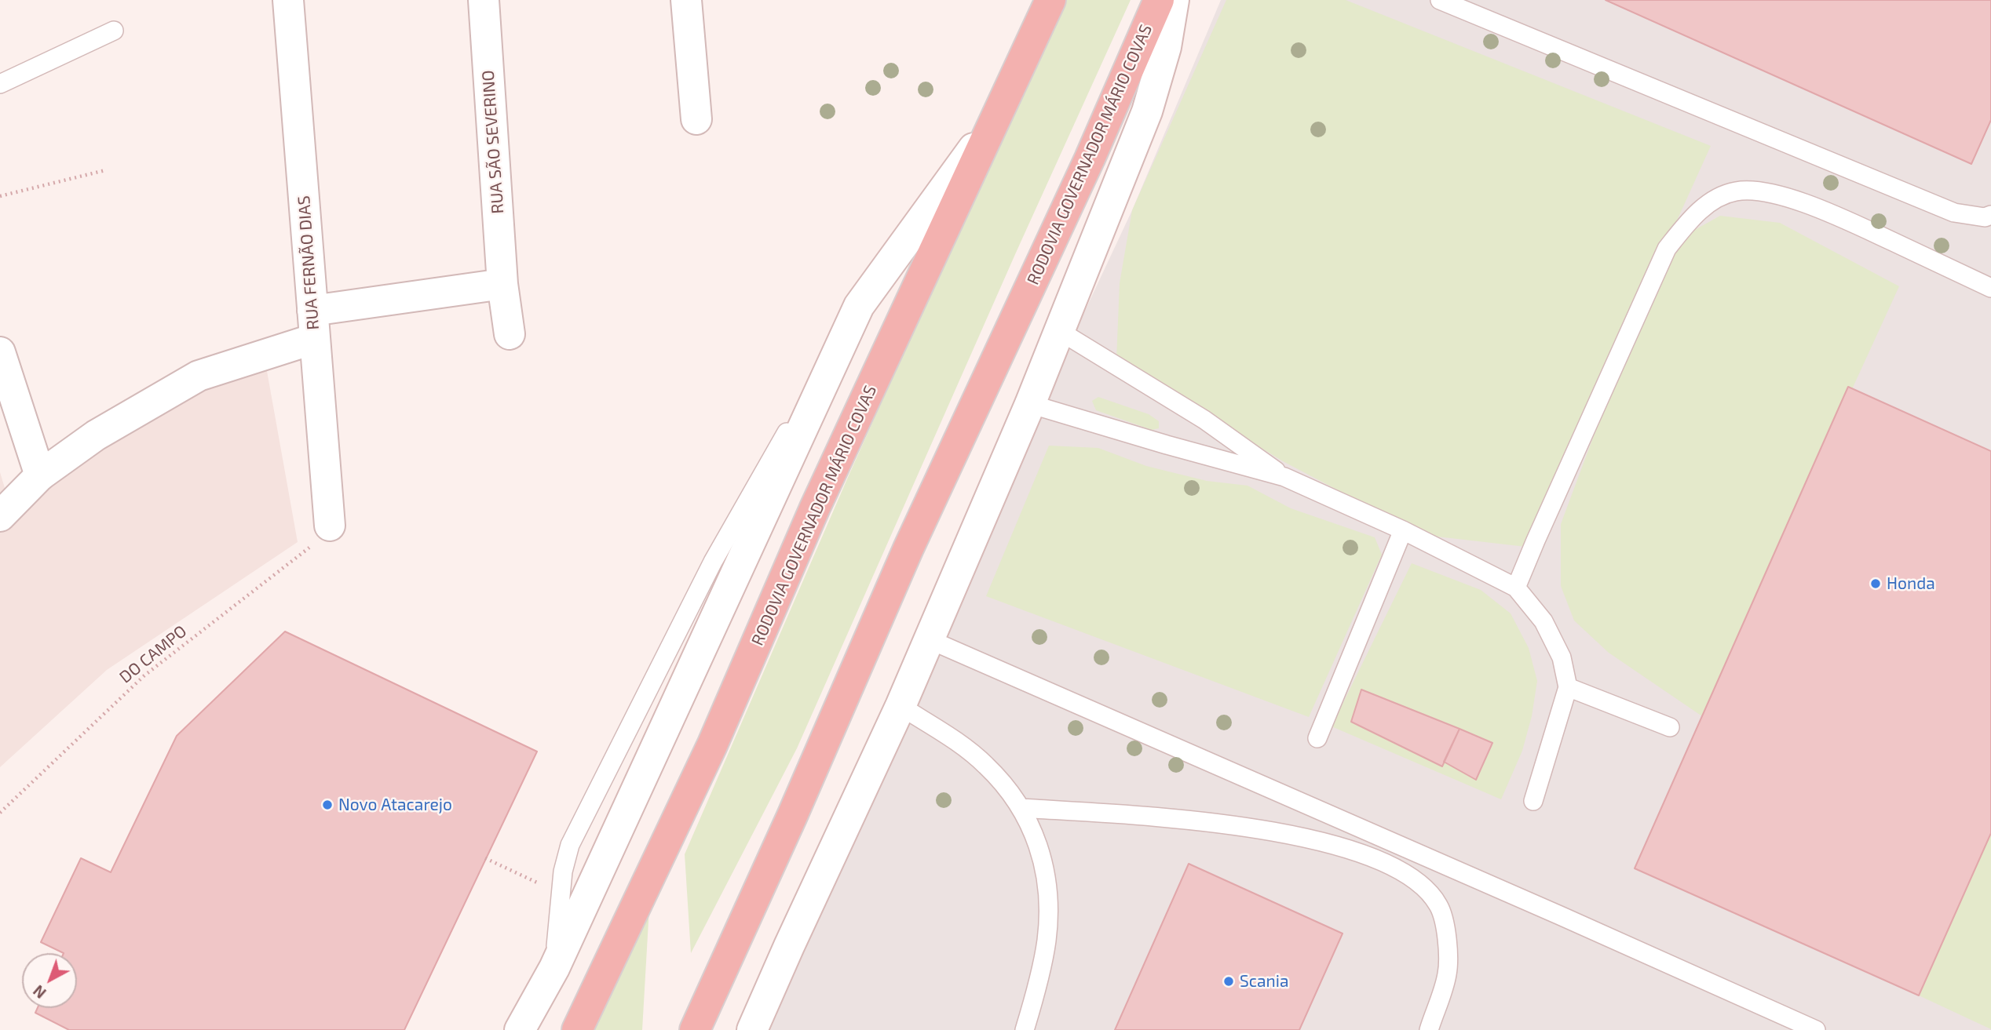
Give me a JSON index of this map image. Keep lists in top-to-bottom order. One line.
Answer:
{"streets":{"highway":["RODOVIA GOVERNADOR MÁRIO COVAS"],"main road":["RUA SÃO SEVERINO","RUA FERNÃO DIAS"],"path":["DO CAMPO"]},"crossings":[["RUA FERNÃO DIAS","DO CAMPO"]],"places":["Honda","Novo Atacarejo","Scania"],"north":"bottom left"}
